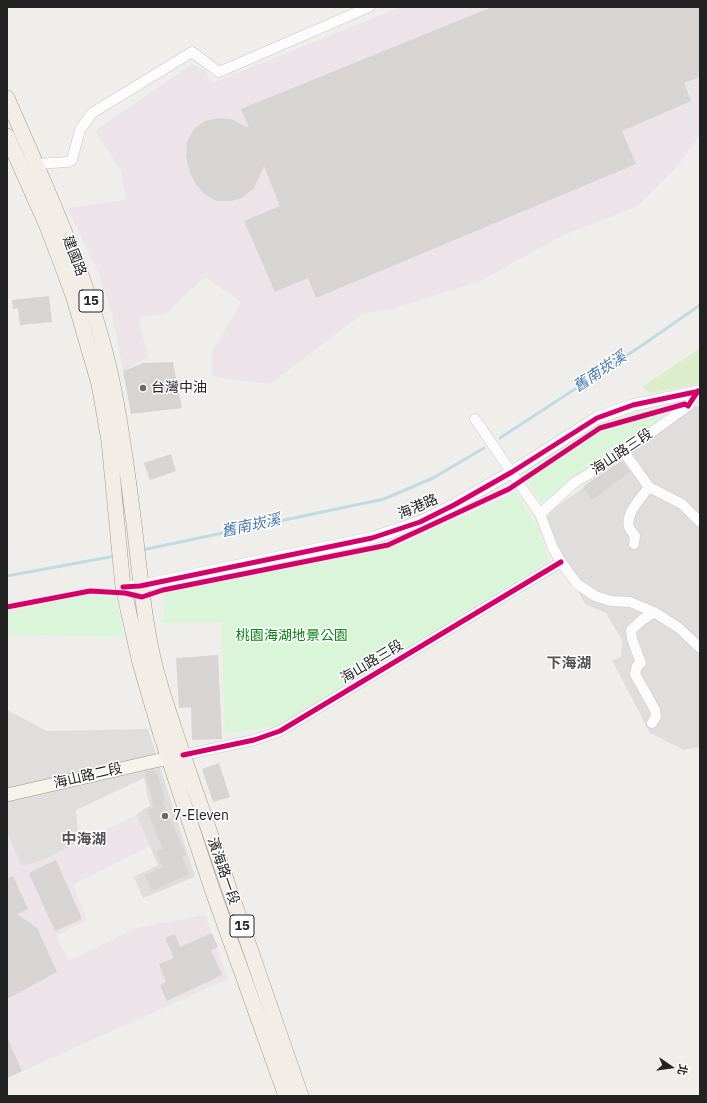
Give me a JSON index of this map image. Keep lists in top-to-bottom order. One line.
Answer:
{"streets":{"main road":["建國路","15","海山路二段","濱海路一段"],"street":["海山路三段","海港路"]},"crossings":[["建國路","海港路"],["建國路","濱海路一段"],["海山路三段","海港路"],["海山路三段","海山路二段"],["海山路三段","濱海路一段"],["海港路","濱海路一段"],["海山路二段","濱海路一段"]],"districts":["下海湖","中海湖"],"water":["舊南崁溪"],"parks":["桃園海湖地景公園"],"places":["台灣中油","7-Eleven"],"north":"right"}
